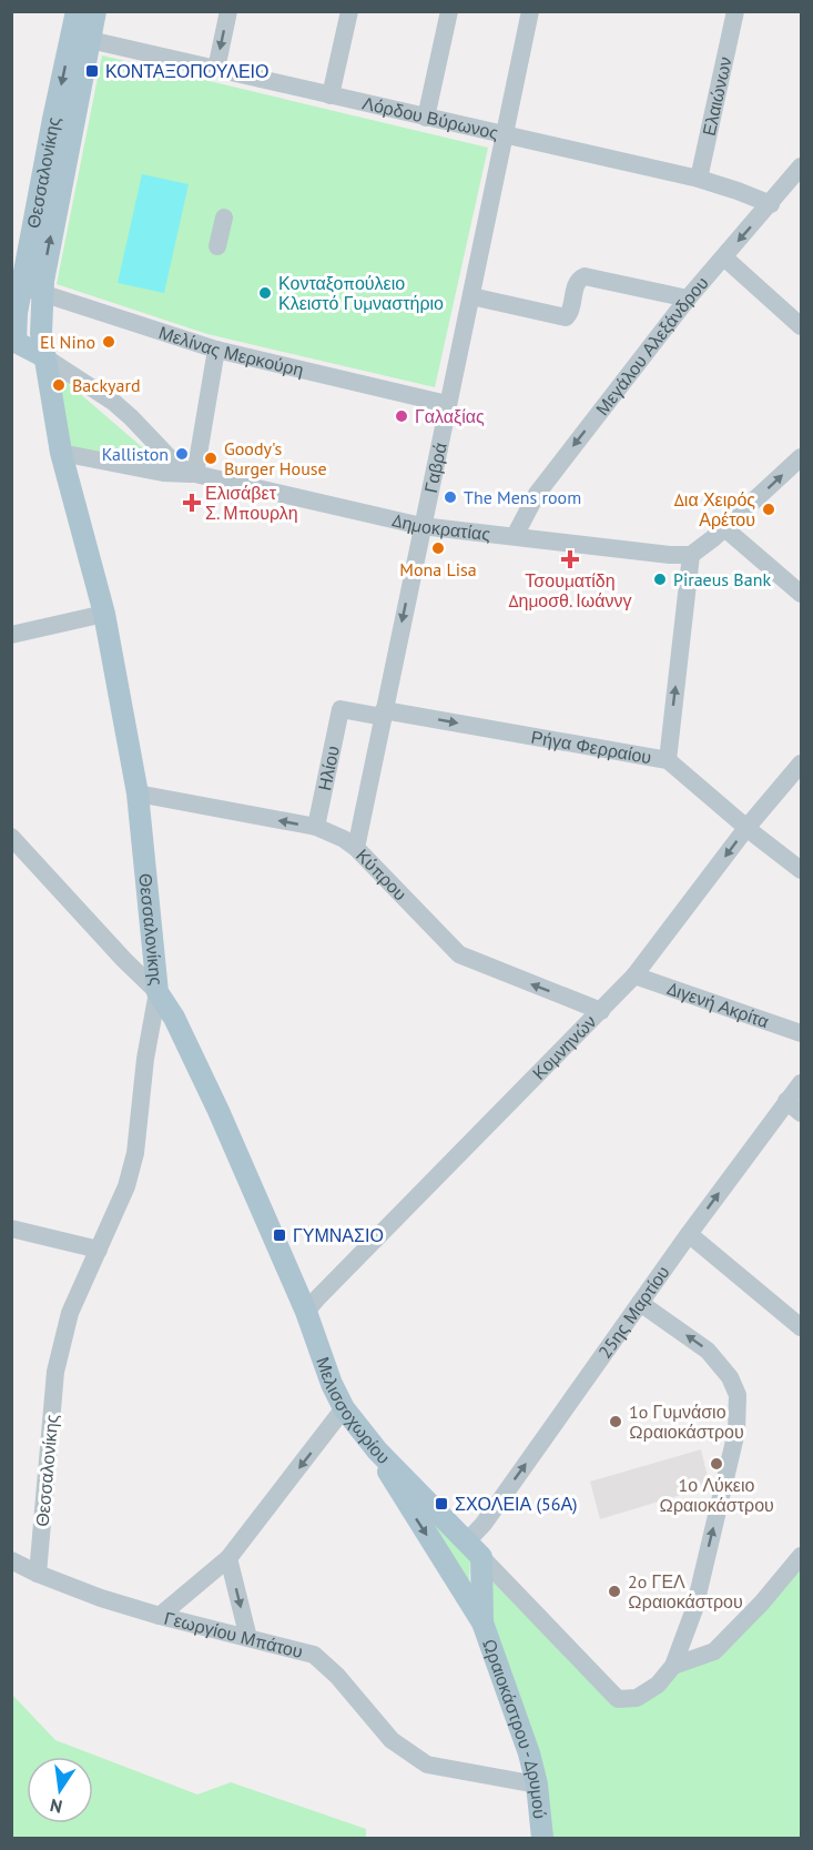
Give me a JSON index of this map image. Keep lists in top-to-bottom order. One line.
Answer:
{"streets":{"main road":["Θεσσαλονίκης","Μελισσοχωρίου","Ωραιοκάστρου - Δρυμού"],"street":["Ελαιώνων","Λόρδου Βύρωνος","Μεγάλου Αλεξάνδρου","Μελίνας Μερκούρη","Γαβρά","Δημοκρατίας","Ρήγα Φερραίου","Ηλίου","Κύπρου","Διγενή Ακρίτα","Κομνηνών","25ης Μαρτίου","Γεωργίου Μπάτου"]},"crossings":[["Ελαιώνων","Λόρδου Βύρωνος"],["Λόρδου Βύρωνος","Θεσσαλονίκης"],["Λόρδου Βύρωνος","Μεγάλου Αλεξάνδρου"],["Λόρδου Βύρωνος","Γαβρά"],["Θεσσαλονίκης","Μελίνας Μερκούρη"],["Θεσσαλονίκης","Δημοκρατίας"],["Θεσσαλονίκης","Κύπρου"],["Θεσσαλονίκης","Μελισσοχωρίου"],["Θεσσαλονίκης","Γεωργίου Μπάτου"],["Μεγάλου Αλεξάνδρου","Δημοκρατίας"],["Μελίνας Μερκούρη","Γαβρά"],["Γαβρά","Δημοκρατίας"],["Γαβρά","Ρήγα Φερραίου"],["Γαβρά","Κύπρου"],["Ρήγα Φερραίου","Ηλίου"],["Ρήγα Φερραίου","Κομνηνών"],["Ηλίου","Κύπρου"],["Κύπρου","Κομνηνών"],["Διγενή Ακρίτα","Κομνηνών"],["Κομνηνών","Μελισσοχωρίου"],["25ης Μαρτίου","Μελισσοχωρίου"],["Γεωργίου Μπάτου","Ωραιοκάστρου - Δρυμού"]],"one_way":["Μεγάλου Αλεξάνδρου","Ρήγα Φερραίου","Κύπρου","25ης Μαρτίου"],"places":{"transit":["ΚΟΝΤΑΞΟΠΟΥΛΕΙΟ","ΓΥΜΝΑΣΙΟ","ΣΧΟΛΕΙΑ (56Α)"],"other":["Κονταξοπούλειο Κλειστό Γυμναστήριο","El Nino","Backyard","Γαλαξίας","Kalliston","Goody's Burger House","The Mens room","Δια Χειρός Αρέτου","Mona Lisa","Piraeus Bank","1o Γυμνάσιο Ωραιοκάστρου","1ο Λύκειο Ωραιοκάστρου","2o ΓΕΛ Ωραιοκάστρου"],"health":["Ελισάβετ Σ. Μπουρλη","Τσουματίδη Δημοσθ. Ιωάννγ"]},"north":"bottom"}
